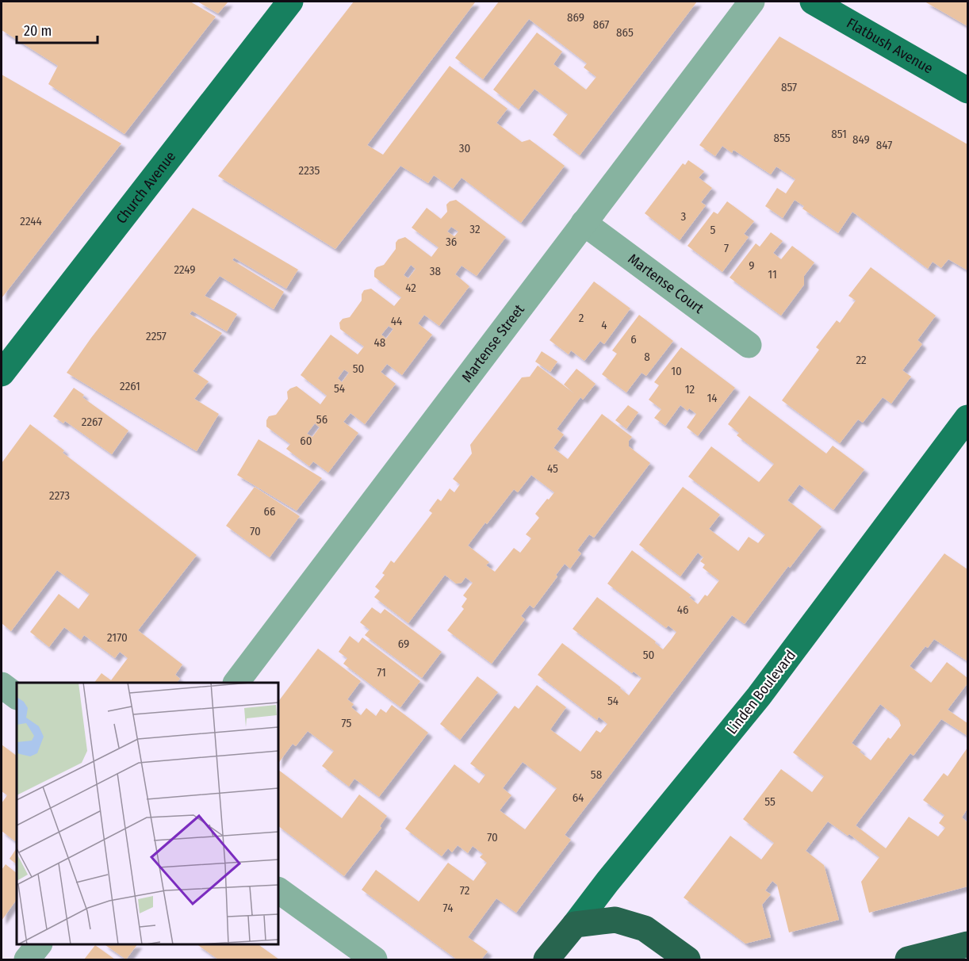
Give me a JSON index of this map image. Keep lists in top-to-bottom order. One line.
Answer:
{"streets":{"highway":["Linden Boulevard"],"main road":["Flatbush Avenue","Church Avenue"],"street":["Martense Court","Martense Street"]},"crossings":[["Martense Court","Martense Street"]],"house_numbers":["869","867","865","857","851","855","849","847","30","2235","3","2244","32","5","36","7","9","2249","38","11","42","2","44","4","2257","6","48","8","22","50","10","2261","54","12","14","56","2267","60","45","2273","66","70","46","2170","69","50","71","54","75","58","64","55","70","72","74"],"scale_bar":"20 m"}
